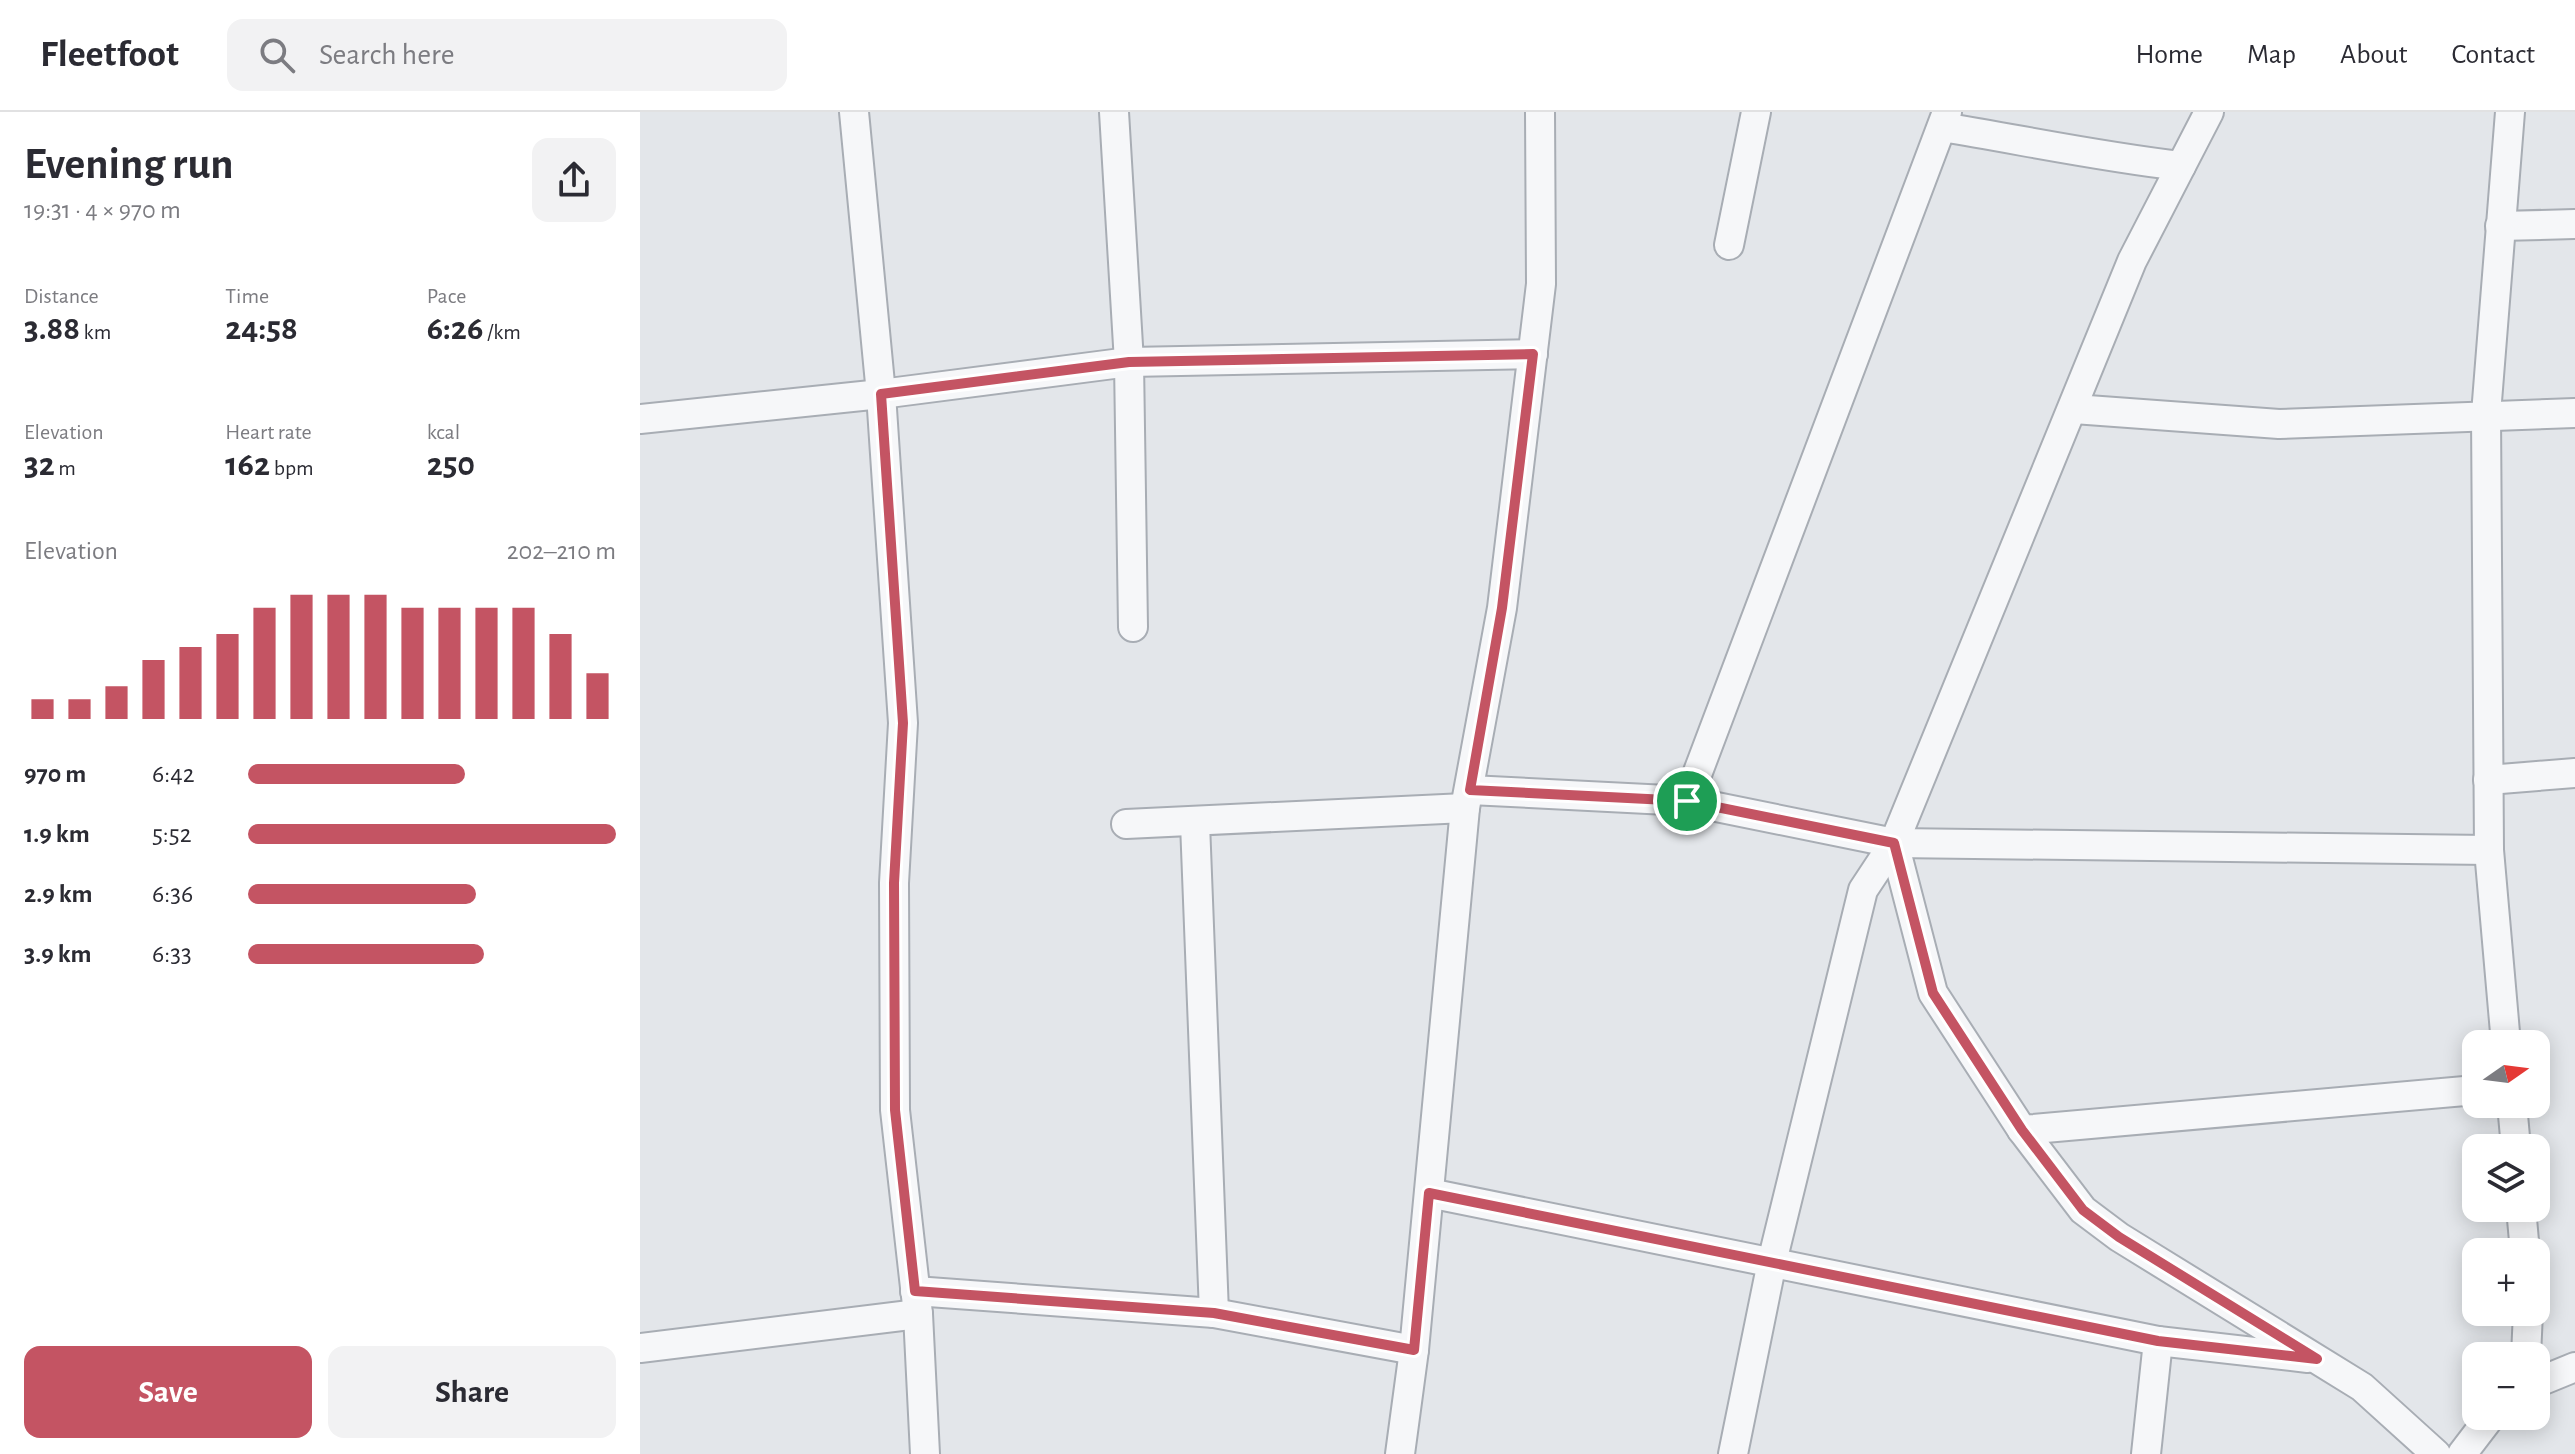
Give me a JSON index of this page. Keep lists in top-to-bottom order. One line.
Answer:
{"north":"right","page":{"header":"Fleetfoot","search":"Search here","nav":["Home","Map","About","Contact"],"heading":["Evening run","19:31 · 4 × 970 m"],"stats":[["Distance","3.88 km"],["Time","24:58"],["Pace","6:26 /km"],["Elevation","32 m"],["Heart rate","162 bpm"],["kcal","250"]],"chart":["Elevation","202–210 m"],"list":[{"name":"970 m","note":"6:42"},{"name":"1.9 km","note":"5:52"},{"name":"2.9 km","note":"6:36"},{"name":"3.9 km","note":"6:33"}],"map_buttons":["+","−"],"buttons":["Save","Share"]}}
